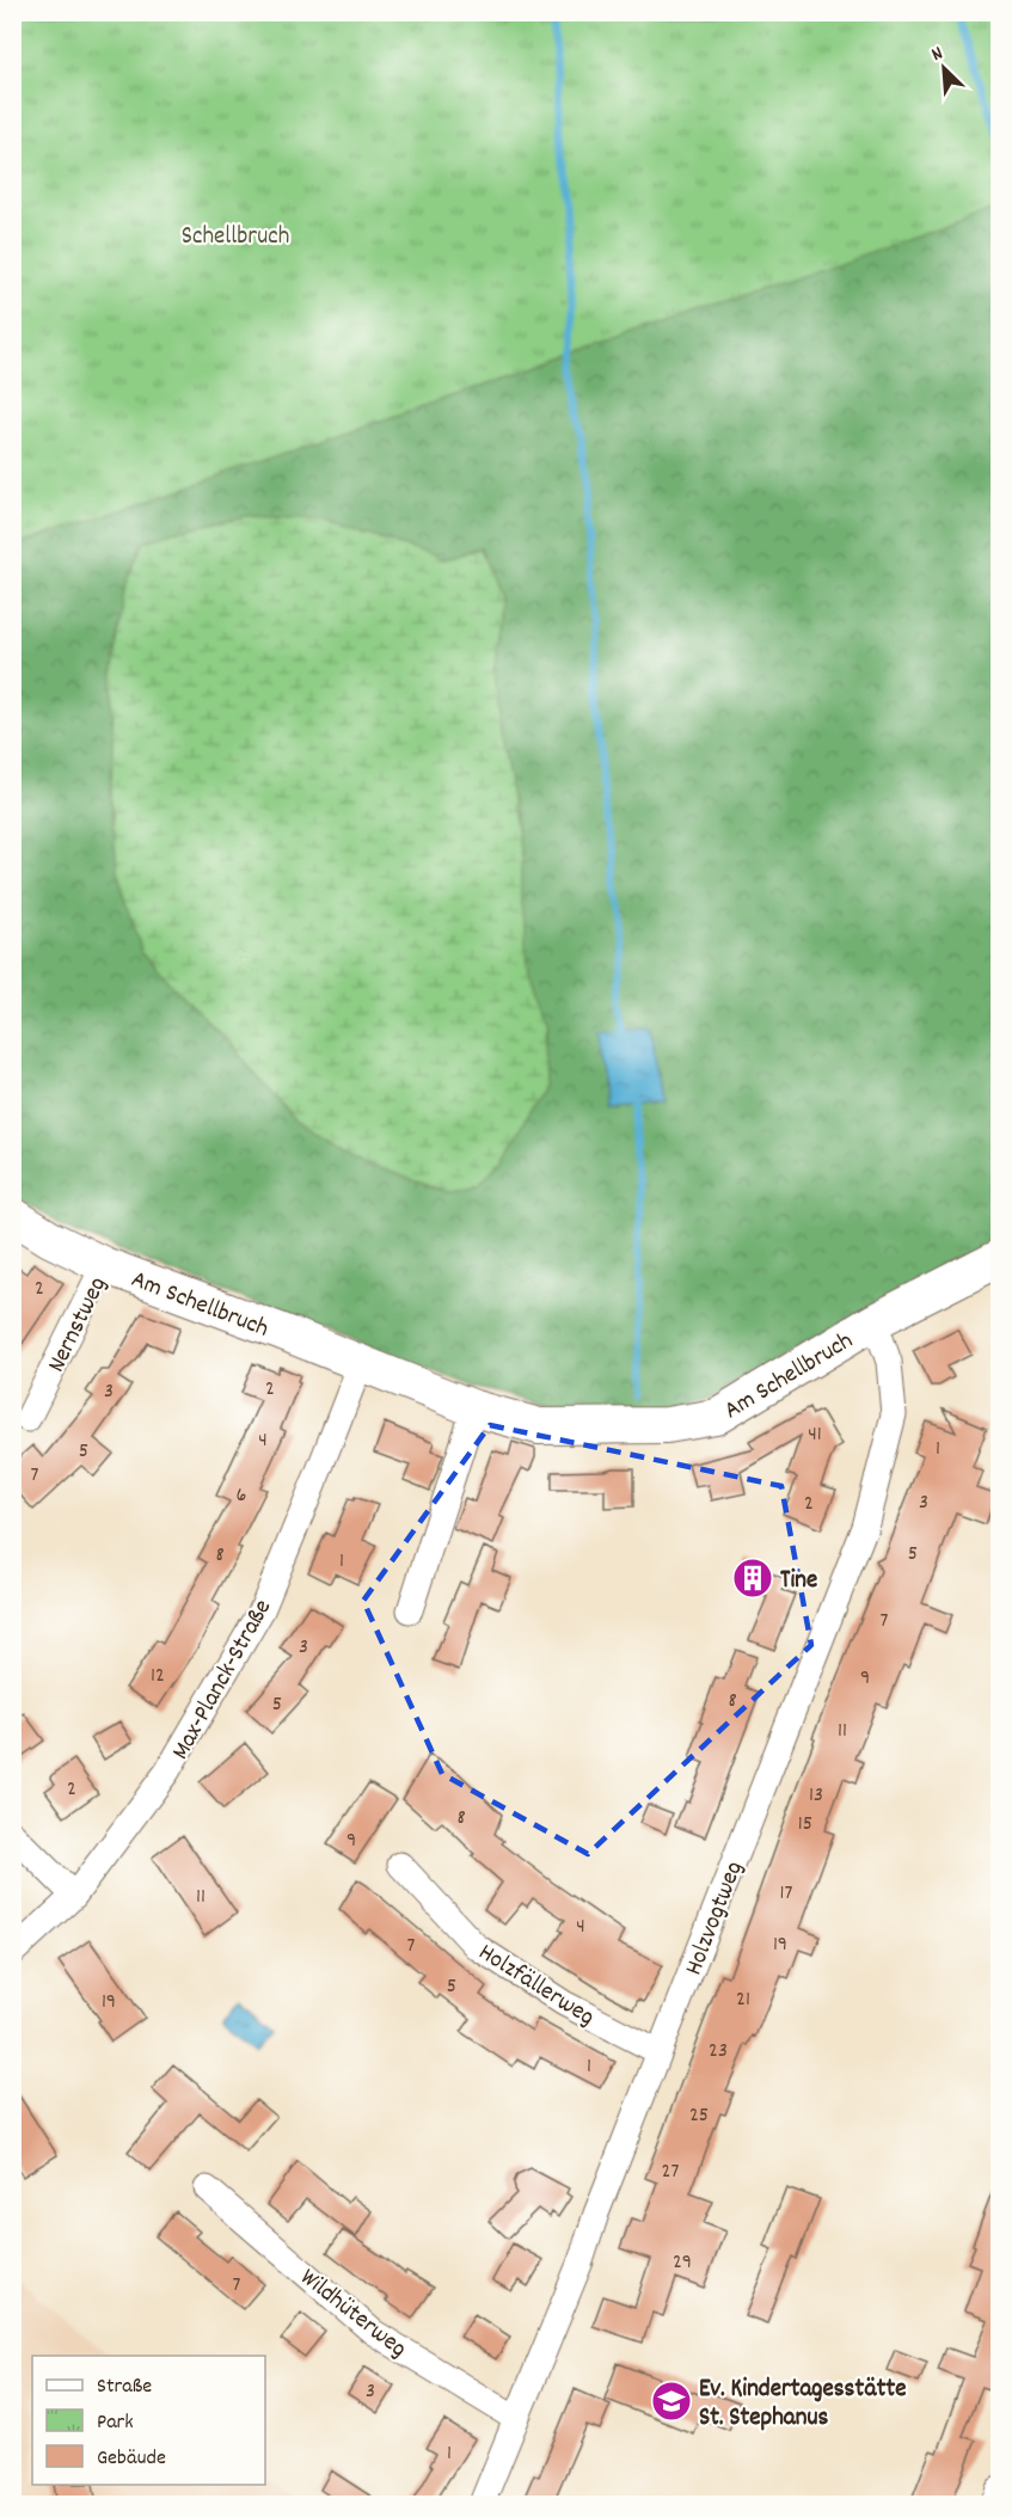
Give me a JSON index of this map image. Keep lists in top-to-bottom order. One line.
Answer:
{"streets":{"street":["Am Schellbruch","Nernstweg","Max-Planck-Straße","Holzvogtweg","Holzfällerweg","Wildhüterweg"]},"crossings":[["Am Schellbruch","Nernstweg"],["Am Schellbruch","Max-Planck-Straße"],["Am Schellbruch","Holzvogtweg"],["Holzvogtweg","Holzfällerweg"],["Holzvogtweg","Wildhüterweg"]],"parks":["Schellbruch"],"places":{"building":["Tine"],"school or university":["Ev. Kindertagesstätte St. Stephanus"]},"house_numbers":["2","2","3","41","4","1","5","7","6","3","2","5","8","1","7","3","12","9","8","5","11","2","13","8","15","9","17","11","4","19","7","5","21","19","23","1","25","27","29","7","3","1"],"legend":["Straße","Park","Gebäude"],"north":"top left"}
